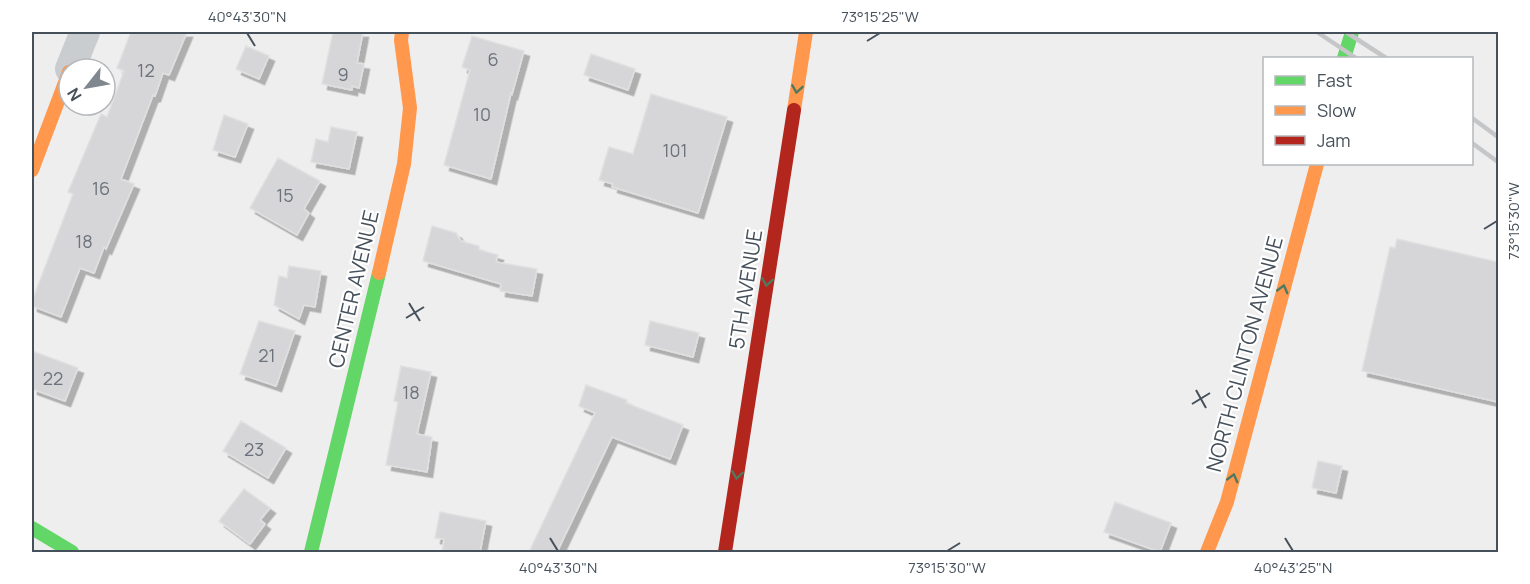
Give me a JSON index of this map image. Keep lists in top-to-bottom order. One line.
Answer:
{"streets":{"main road":["CENTER AVENUE","5TH AVENUE","NORTH CLINTON AVENUE"]},"one_way":["5TH AVENUE","NORTH CLINTON AVENUE"],"house_numbers":["6","12","9","10","101","16","15","18","21","22","18","23"],"legend":["Fast","Slow","Jam"],"north":"bottom left","coordinates":["40°43'30\"N","73°15'25\"W","73°15'30\"W","40°43'25\"N"]}
